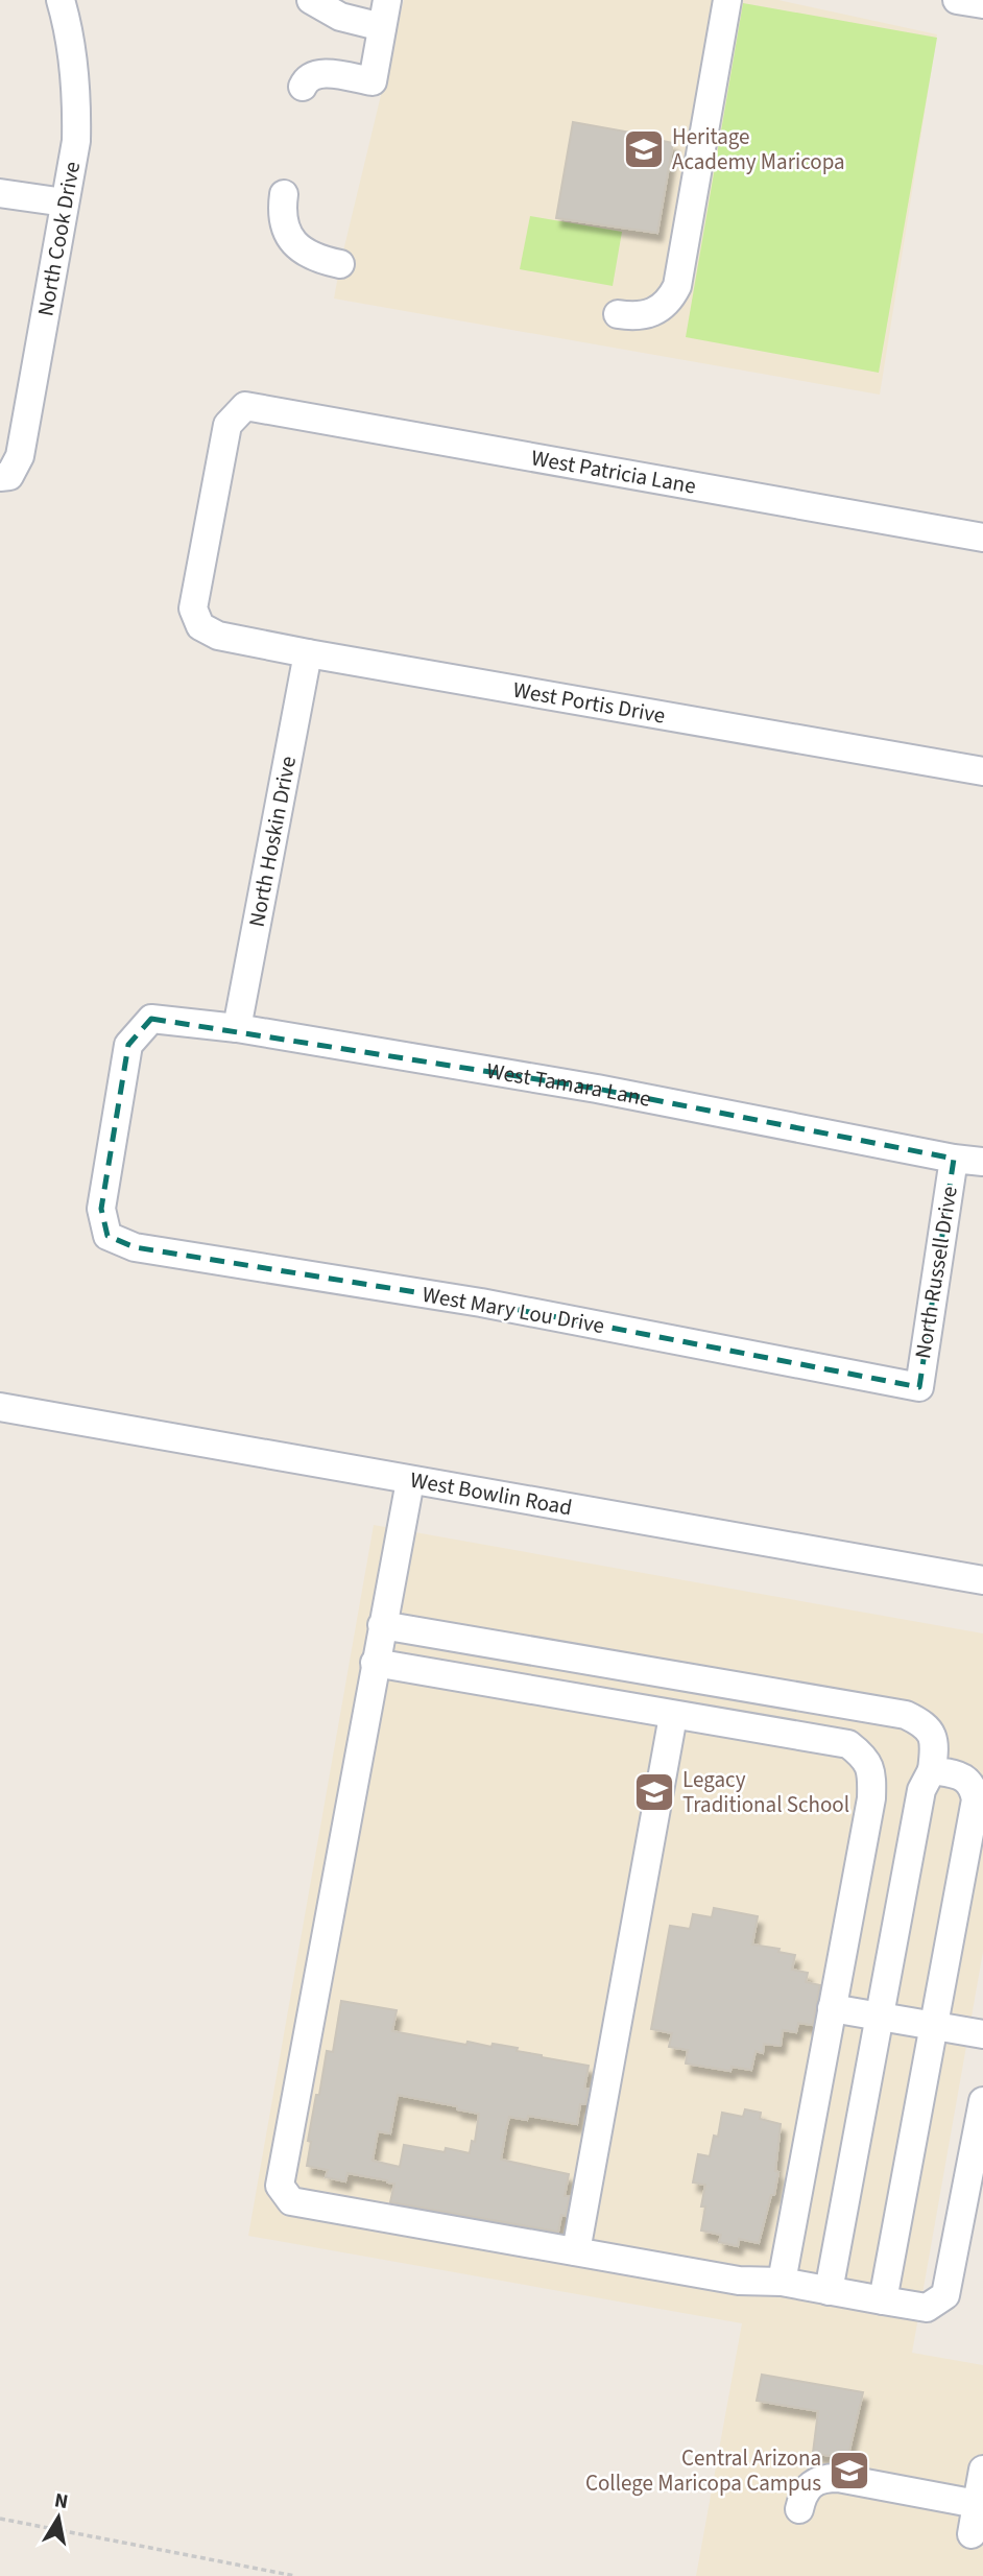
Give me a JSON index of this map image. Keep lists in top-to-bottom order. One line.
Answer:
{"streets":{"street":["North Cook Drive","West Patricia Lane","West Portis Drive","North Hoskin Drive","West Tamara Lane","North Russell Drive","West Mary Lou Drive","West Bowlin Road"]},"crossings":[["West Patricia Lane","West Portis Drive"],["West Portis Drive","North Hoskin Drive"],["North Hoskin Drive","West Tamara Lane"],["West Tamara Lane","North Russell Drive"],["West Tamara Lane","West Mary Lou Drive"],["North Russell Drive","West Mary Lou Drive"]],"places":{"school or university":["Heritage Academy Maricopa","Legacy Traditional School","Central Arizona College Maricopa Campus"]},"north":"top"}
